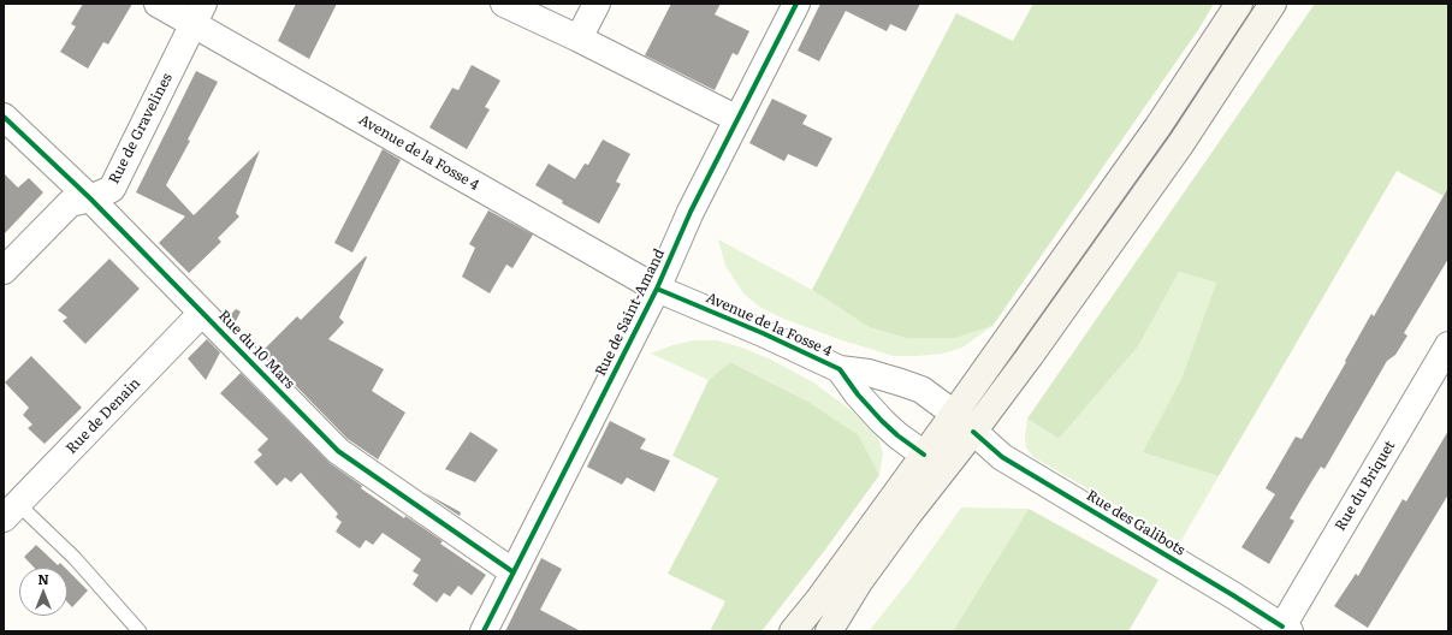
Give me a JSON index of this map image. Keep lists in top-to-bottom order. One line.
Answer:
{"streets":{"street":["Rue de Gravelines","Avenue de la Fosse 4","Rue de Saint-Amand","Rue du 10 Mars","Rue de Denain","Rue du Briquet","Rue des Galibots"]},"crossings":[["Rue de Gravelines","Avenue de la Fosse 4"],["Rue de Gravelines","Rue du 10 Mars"],["Avenue de la Fosse 4","Rue de Saint-Amand"],["Avenue de la Fosse 4","Rue des Galibots"],["Rue de Saint-Amand","Rue du 10 Mars"],["Rue du 10 Mars","Rue de Denain"],["Rue du Briquet","Rue des Galibots"]],"north":"top"}
